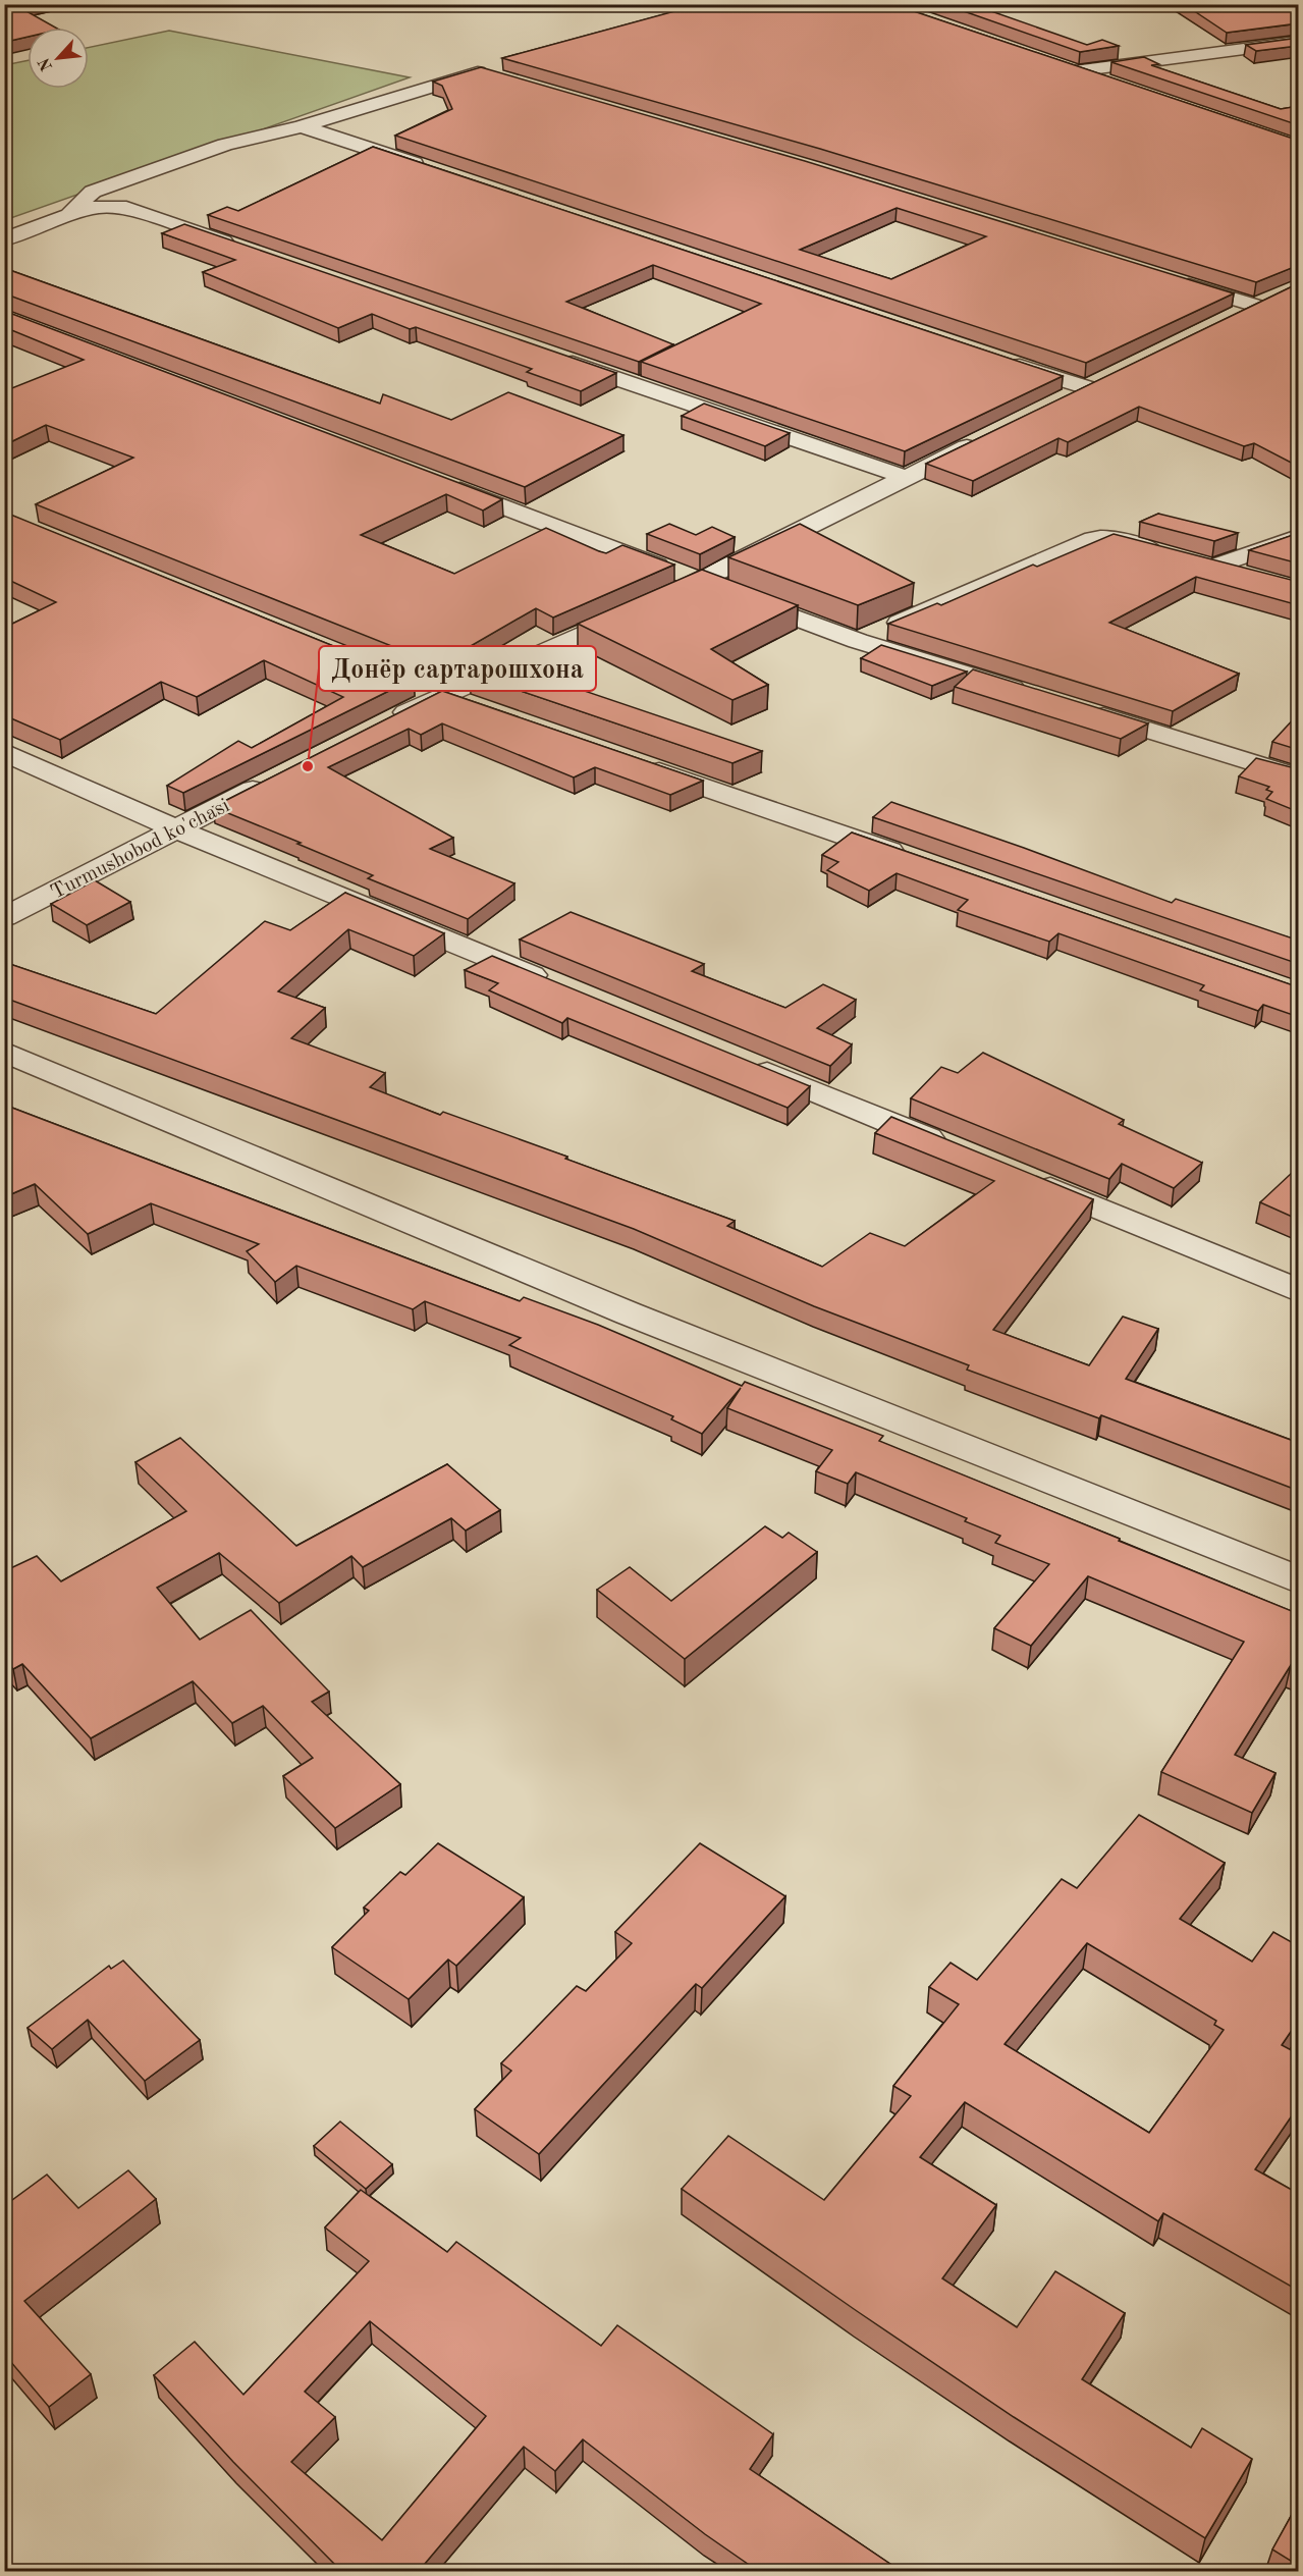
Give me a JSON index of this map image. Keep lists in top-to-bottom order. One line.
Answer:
{"streets":{"street":["Turmushobod ko'chasi"]},"places":["Донёр сартарошхона"],"north":"bottom left"}
